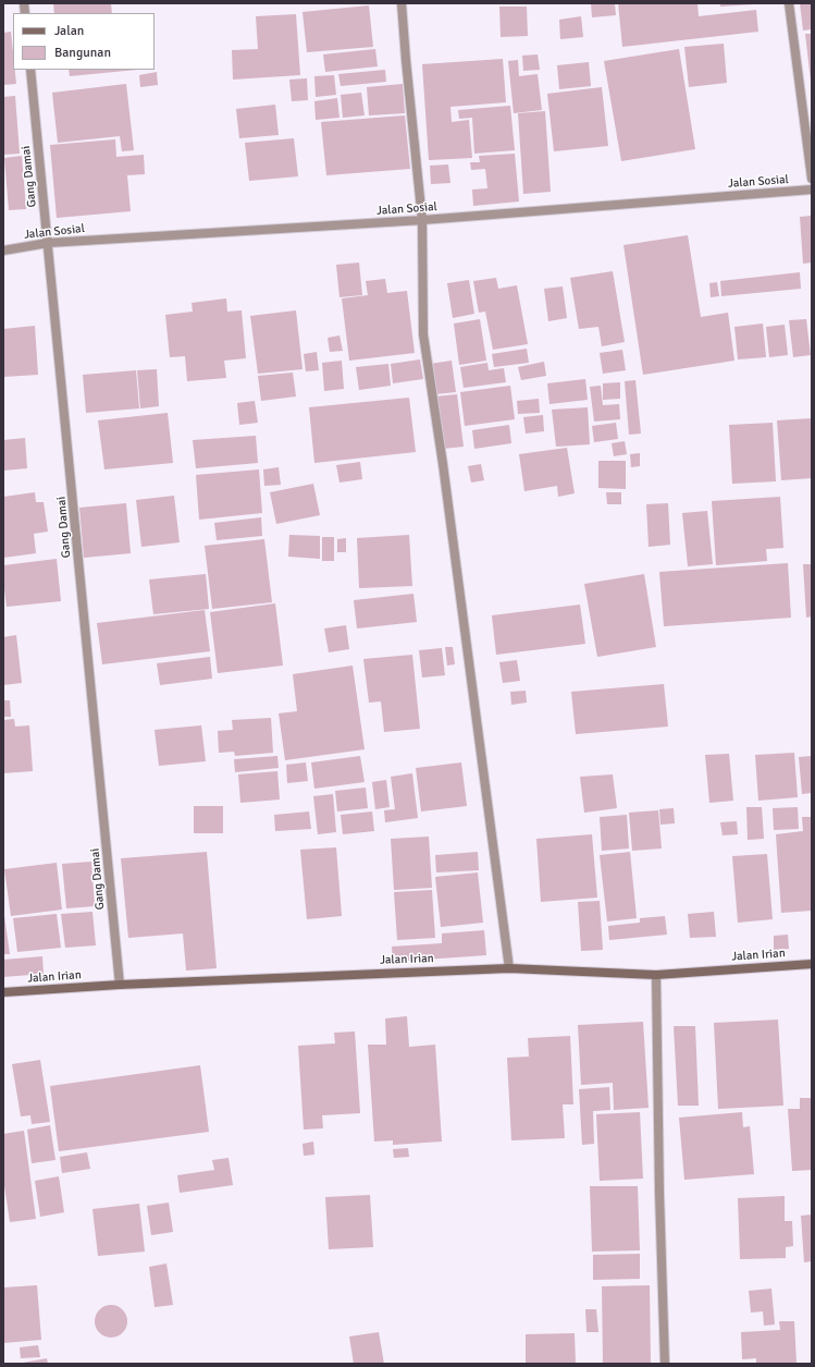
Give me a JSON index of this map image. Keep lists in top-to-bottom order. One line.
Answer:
{"streets":{"main road":["Jalan Irian"],"street":["Gang Damai","Jalan Sosial"]},"crossings":[["Gang Damai","Jalan Sosial"],["Gang Damai","Jalan Irian"]],"legend":["Jalan","Bangunan"]}
